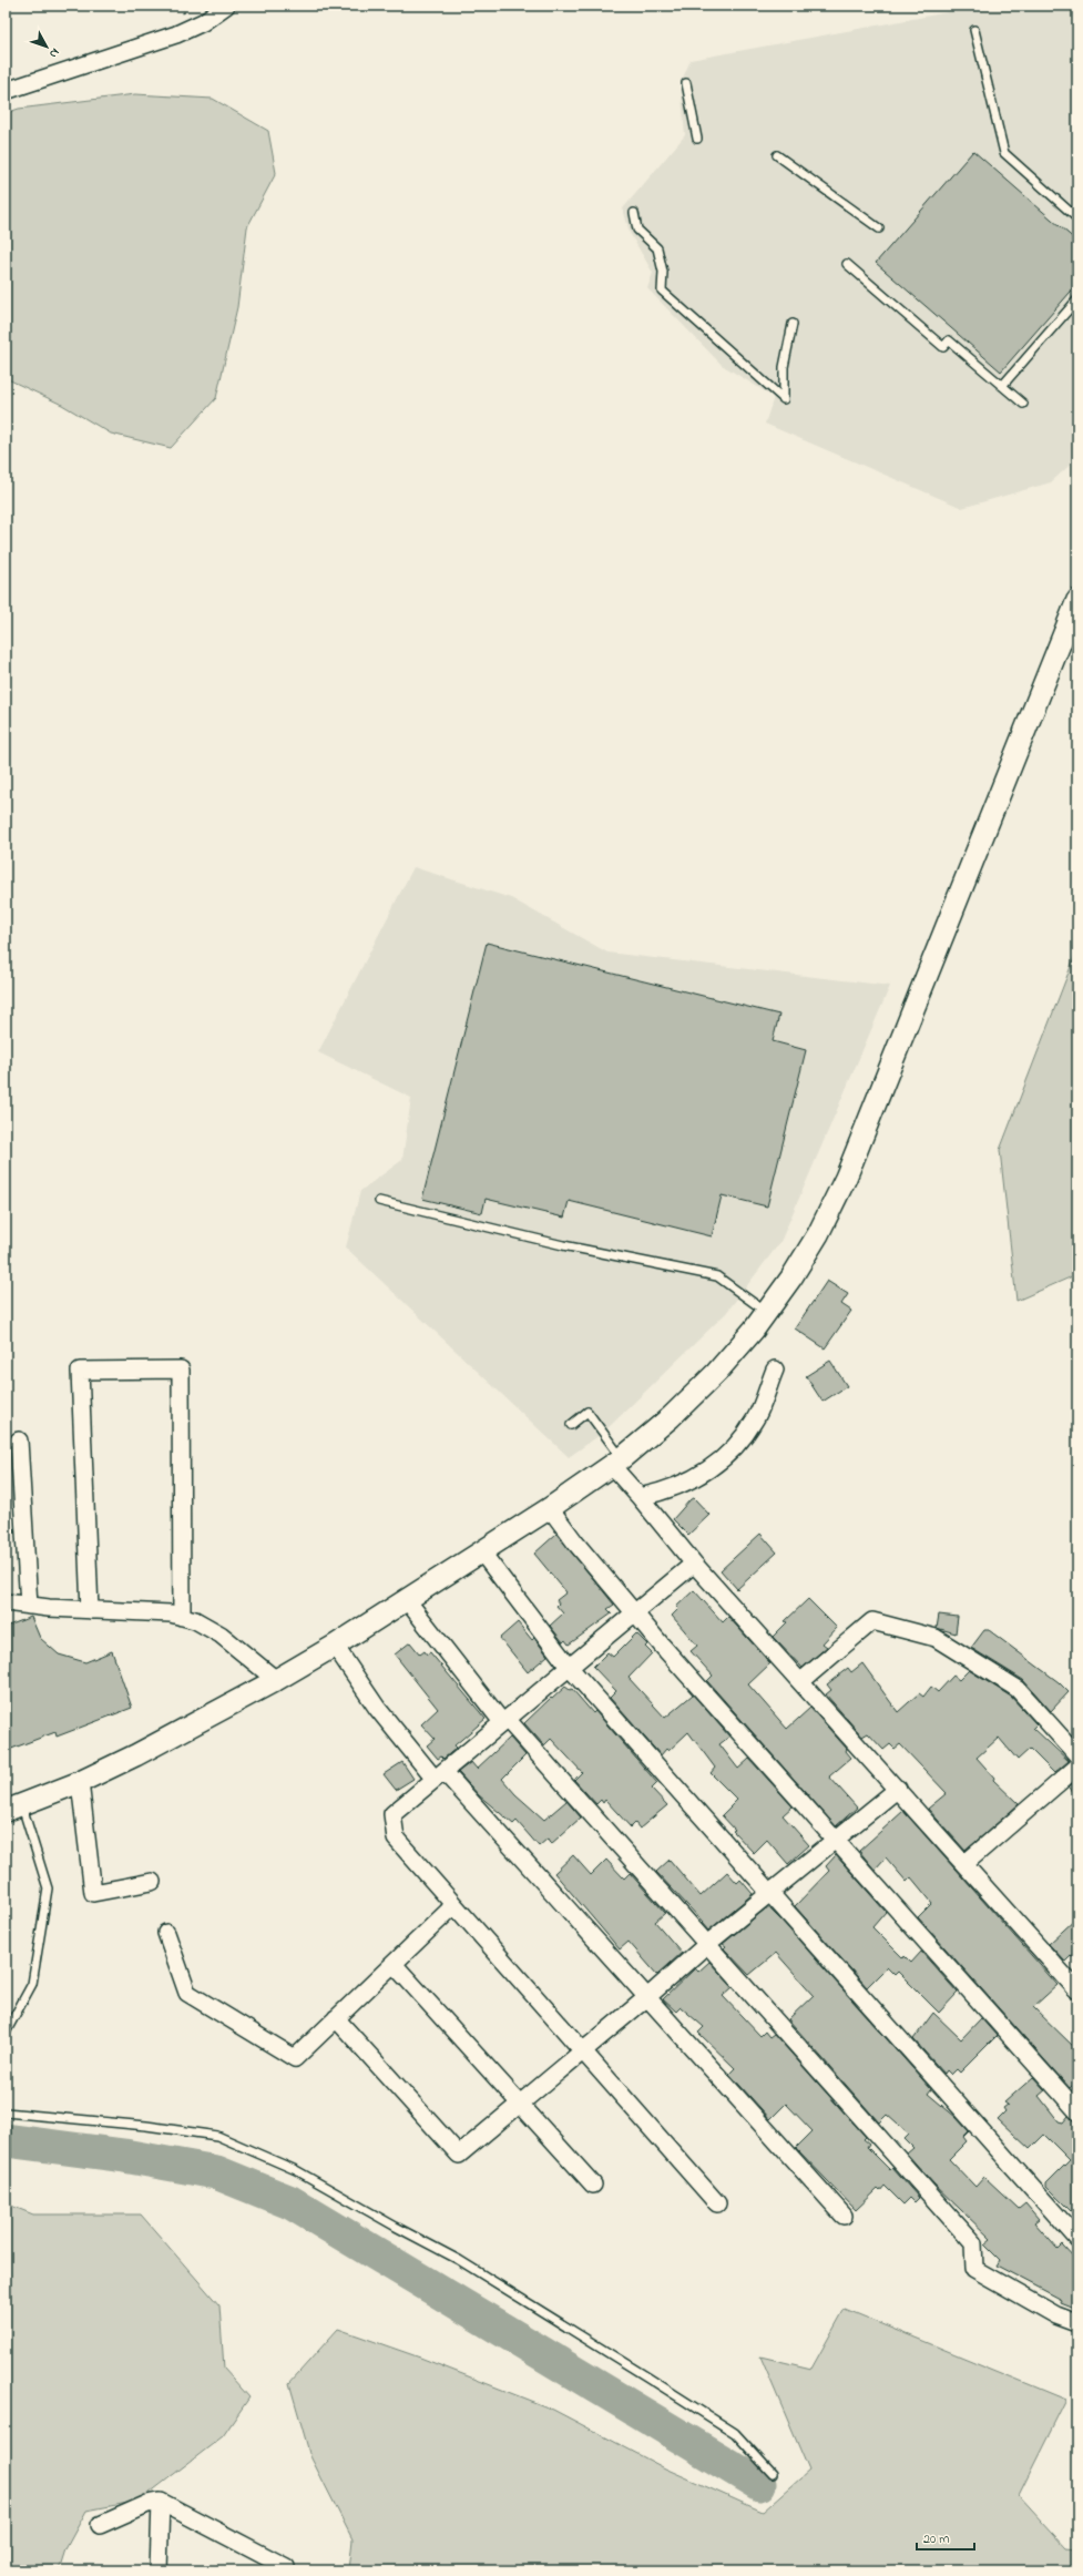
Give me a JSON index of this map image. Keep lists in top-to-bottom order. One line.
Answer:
{"scale_bar":"20 m","north":"bottom right"}
